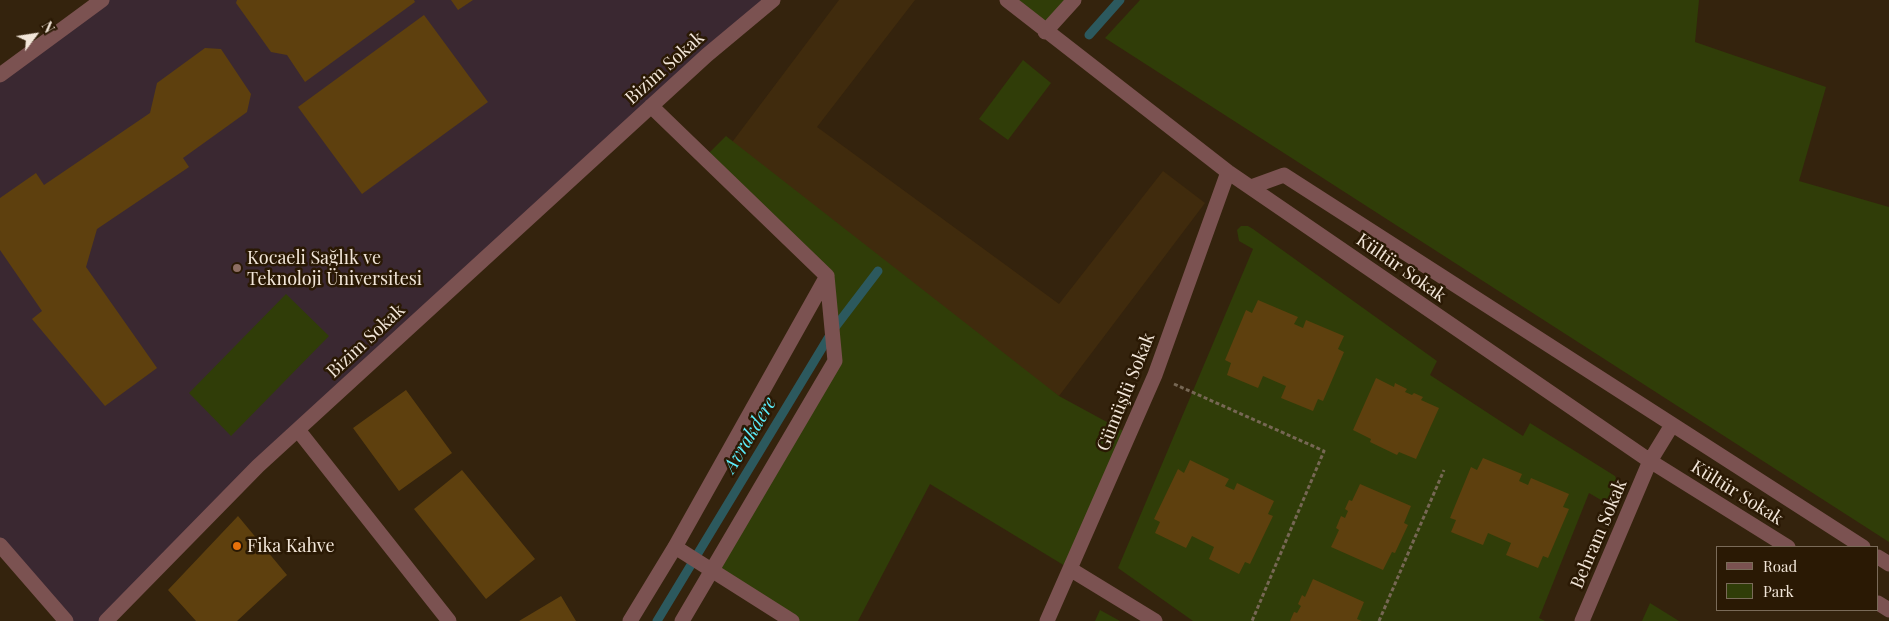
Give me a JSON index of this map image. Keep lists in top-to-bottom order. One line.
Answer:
{"streets":{"street":["Bizim Sokak","Kültür Sokak","Gümüşlü Sokak","Behram Sokak"]},"crossings":[["Kültür Sokak","Gümüşlü Sokak"],["Kültür Sokak","Behram Sokak"]],"water":["Avrakdere"],"places":["Kocaeli Sağlık ve Teknoloji Üniversitesi","Fika Kahve"],"legend":["Road","Park"],"north":"top right"}
